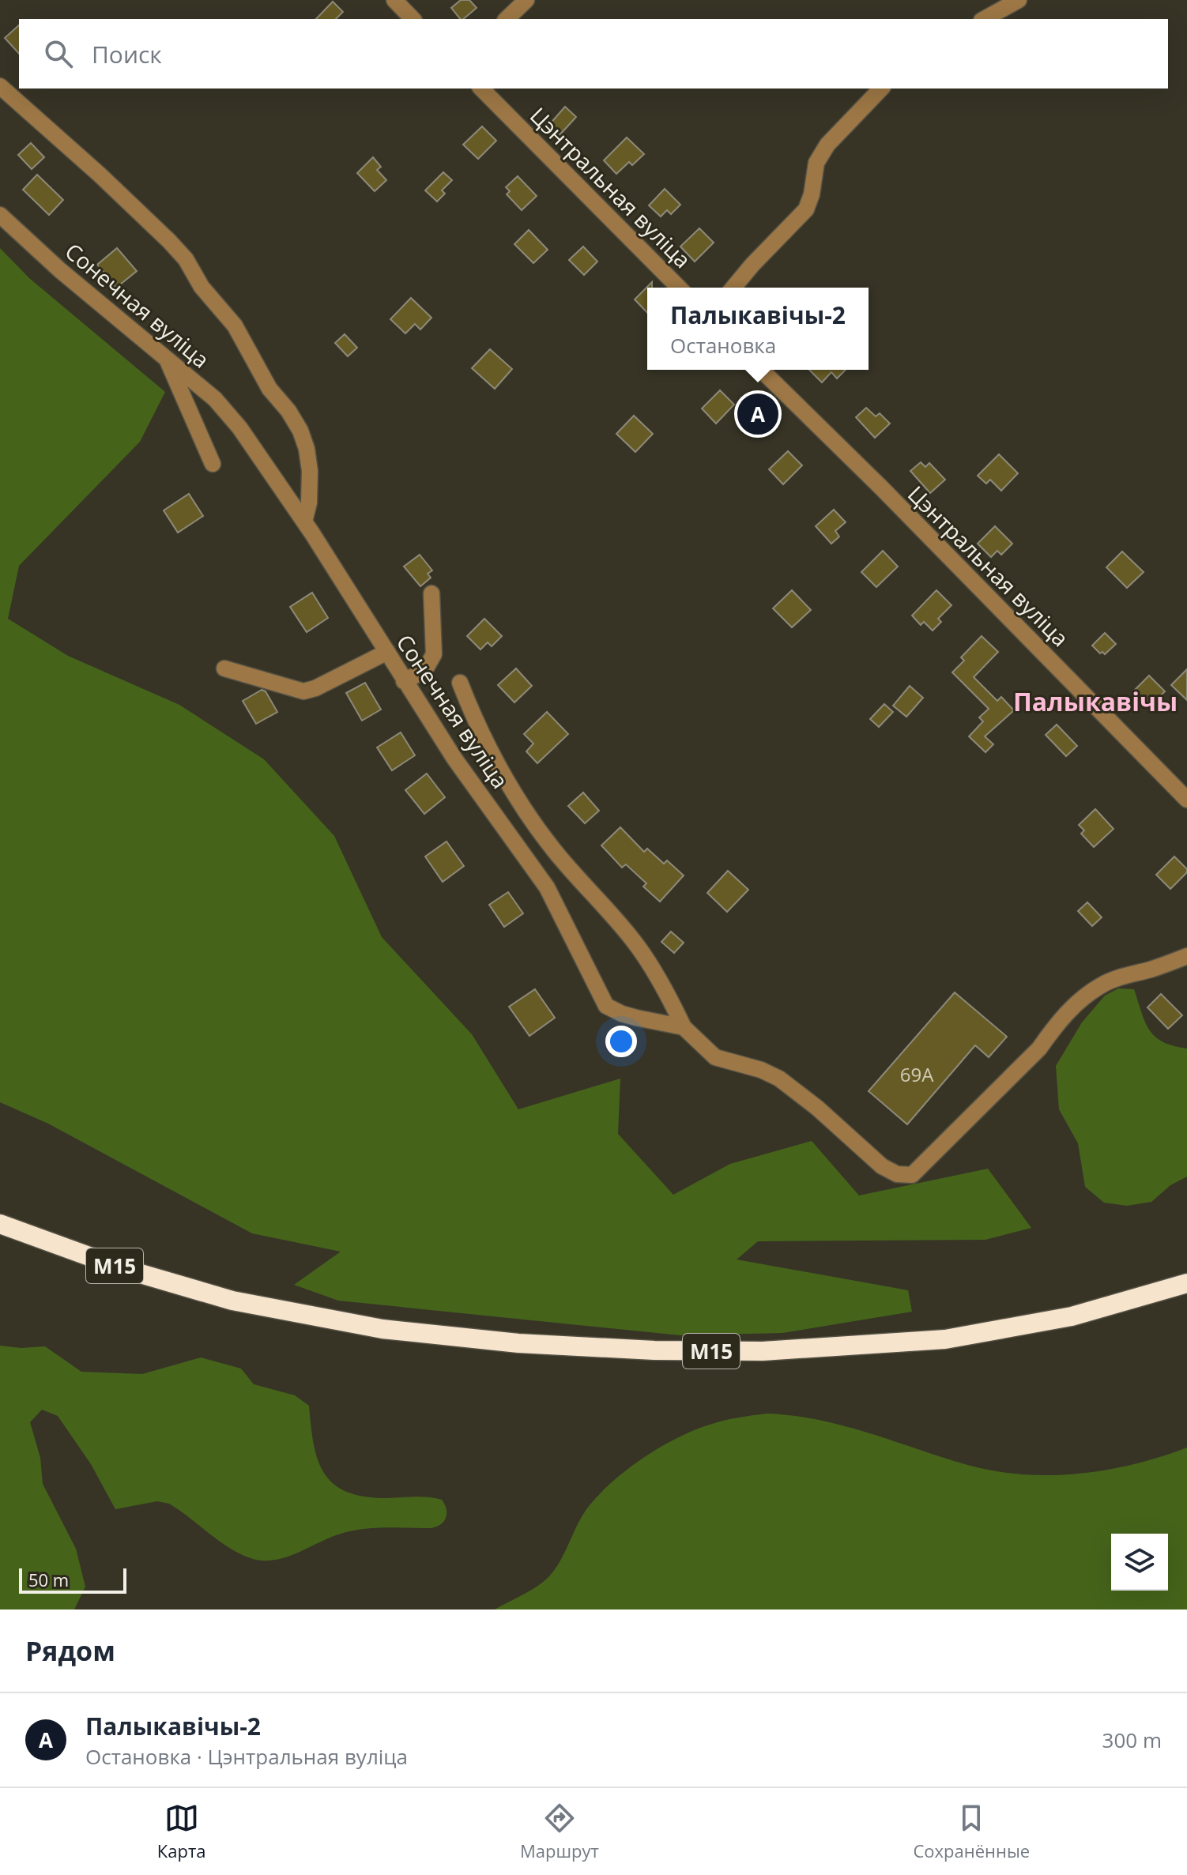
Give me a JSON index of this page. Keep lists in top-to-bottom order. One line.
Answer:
{"streets":{"highway":["М15"],"street":["Цэнтральная вуліца","Сонечная вуліца"]},"districts":["Палыкавічы"],"house_numbers":["69А"],"scale_bar":"50 m","page":{"search":"Поиск","popup":["Палыкавічы-2","Остановка"],"pins":"A","scale":"50 m","heading":"Рядом","list":[{"mark":"A","name":"Палыкавічы-2","note":"Остановка · Цэнтральная вуліца","value":"300 m"}],"nav":["Карта","Маршрут","Сохранённые"]}}
